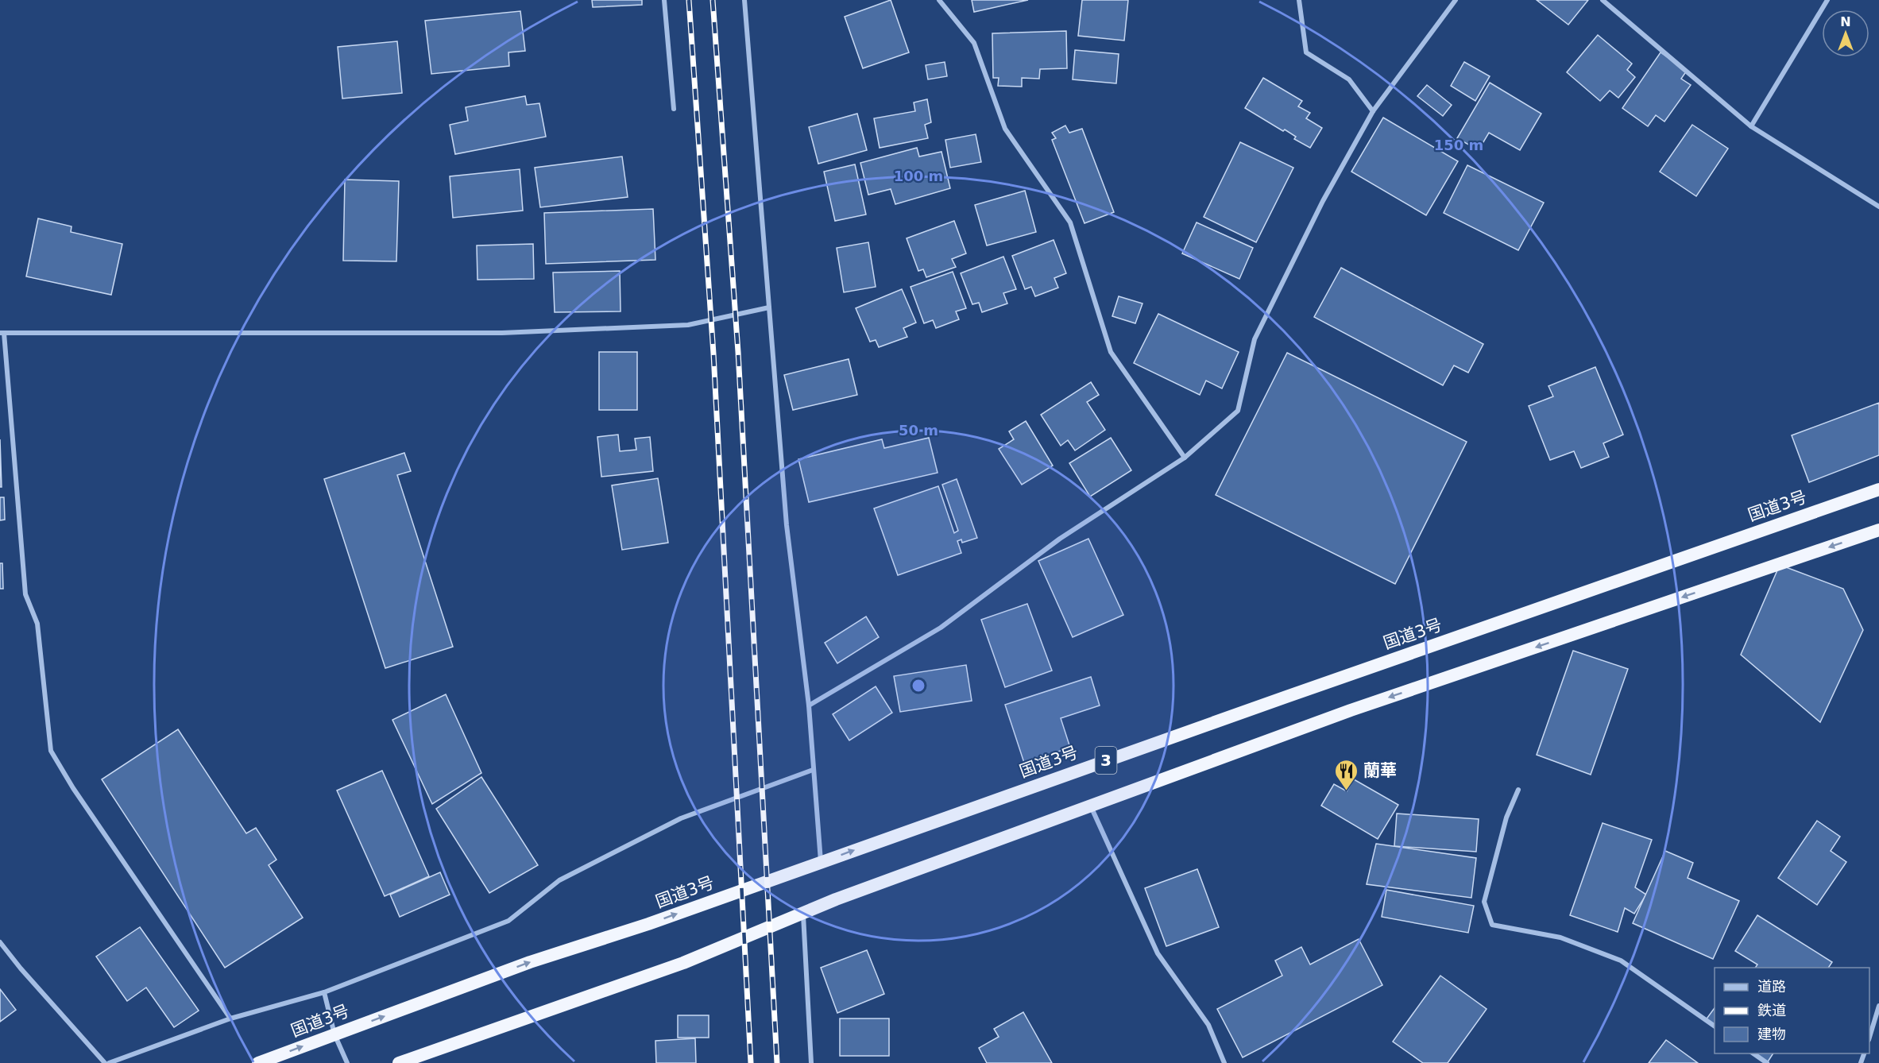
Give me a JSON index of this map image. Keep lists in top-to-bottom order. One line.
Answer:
{"streets":{"highway":["国道3号","3"]},"places":{"restaurant":["蘭華"]},"legend":["道路","鉄道","建物"],"north":"top","rings":["150 m","100 m","50 m"]}
